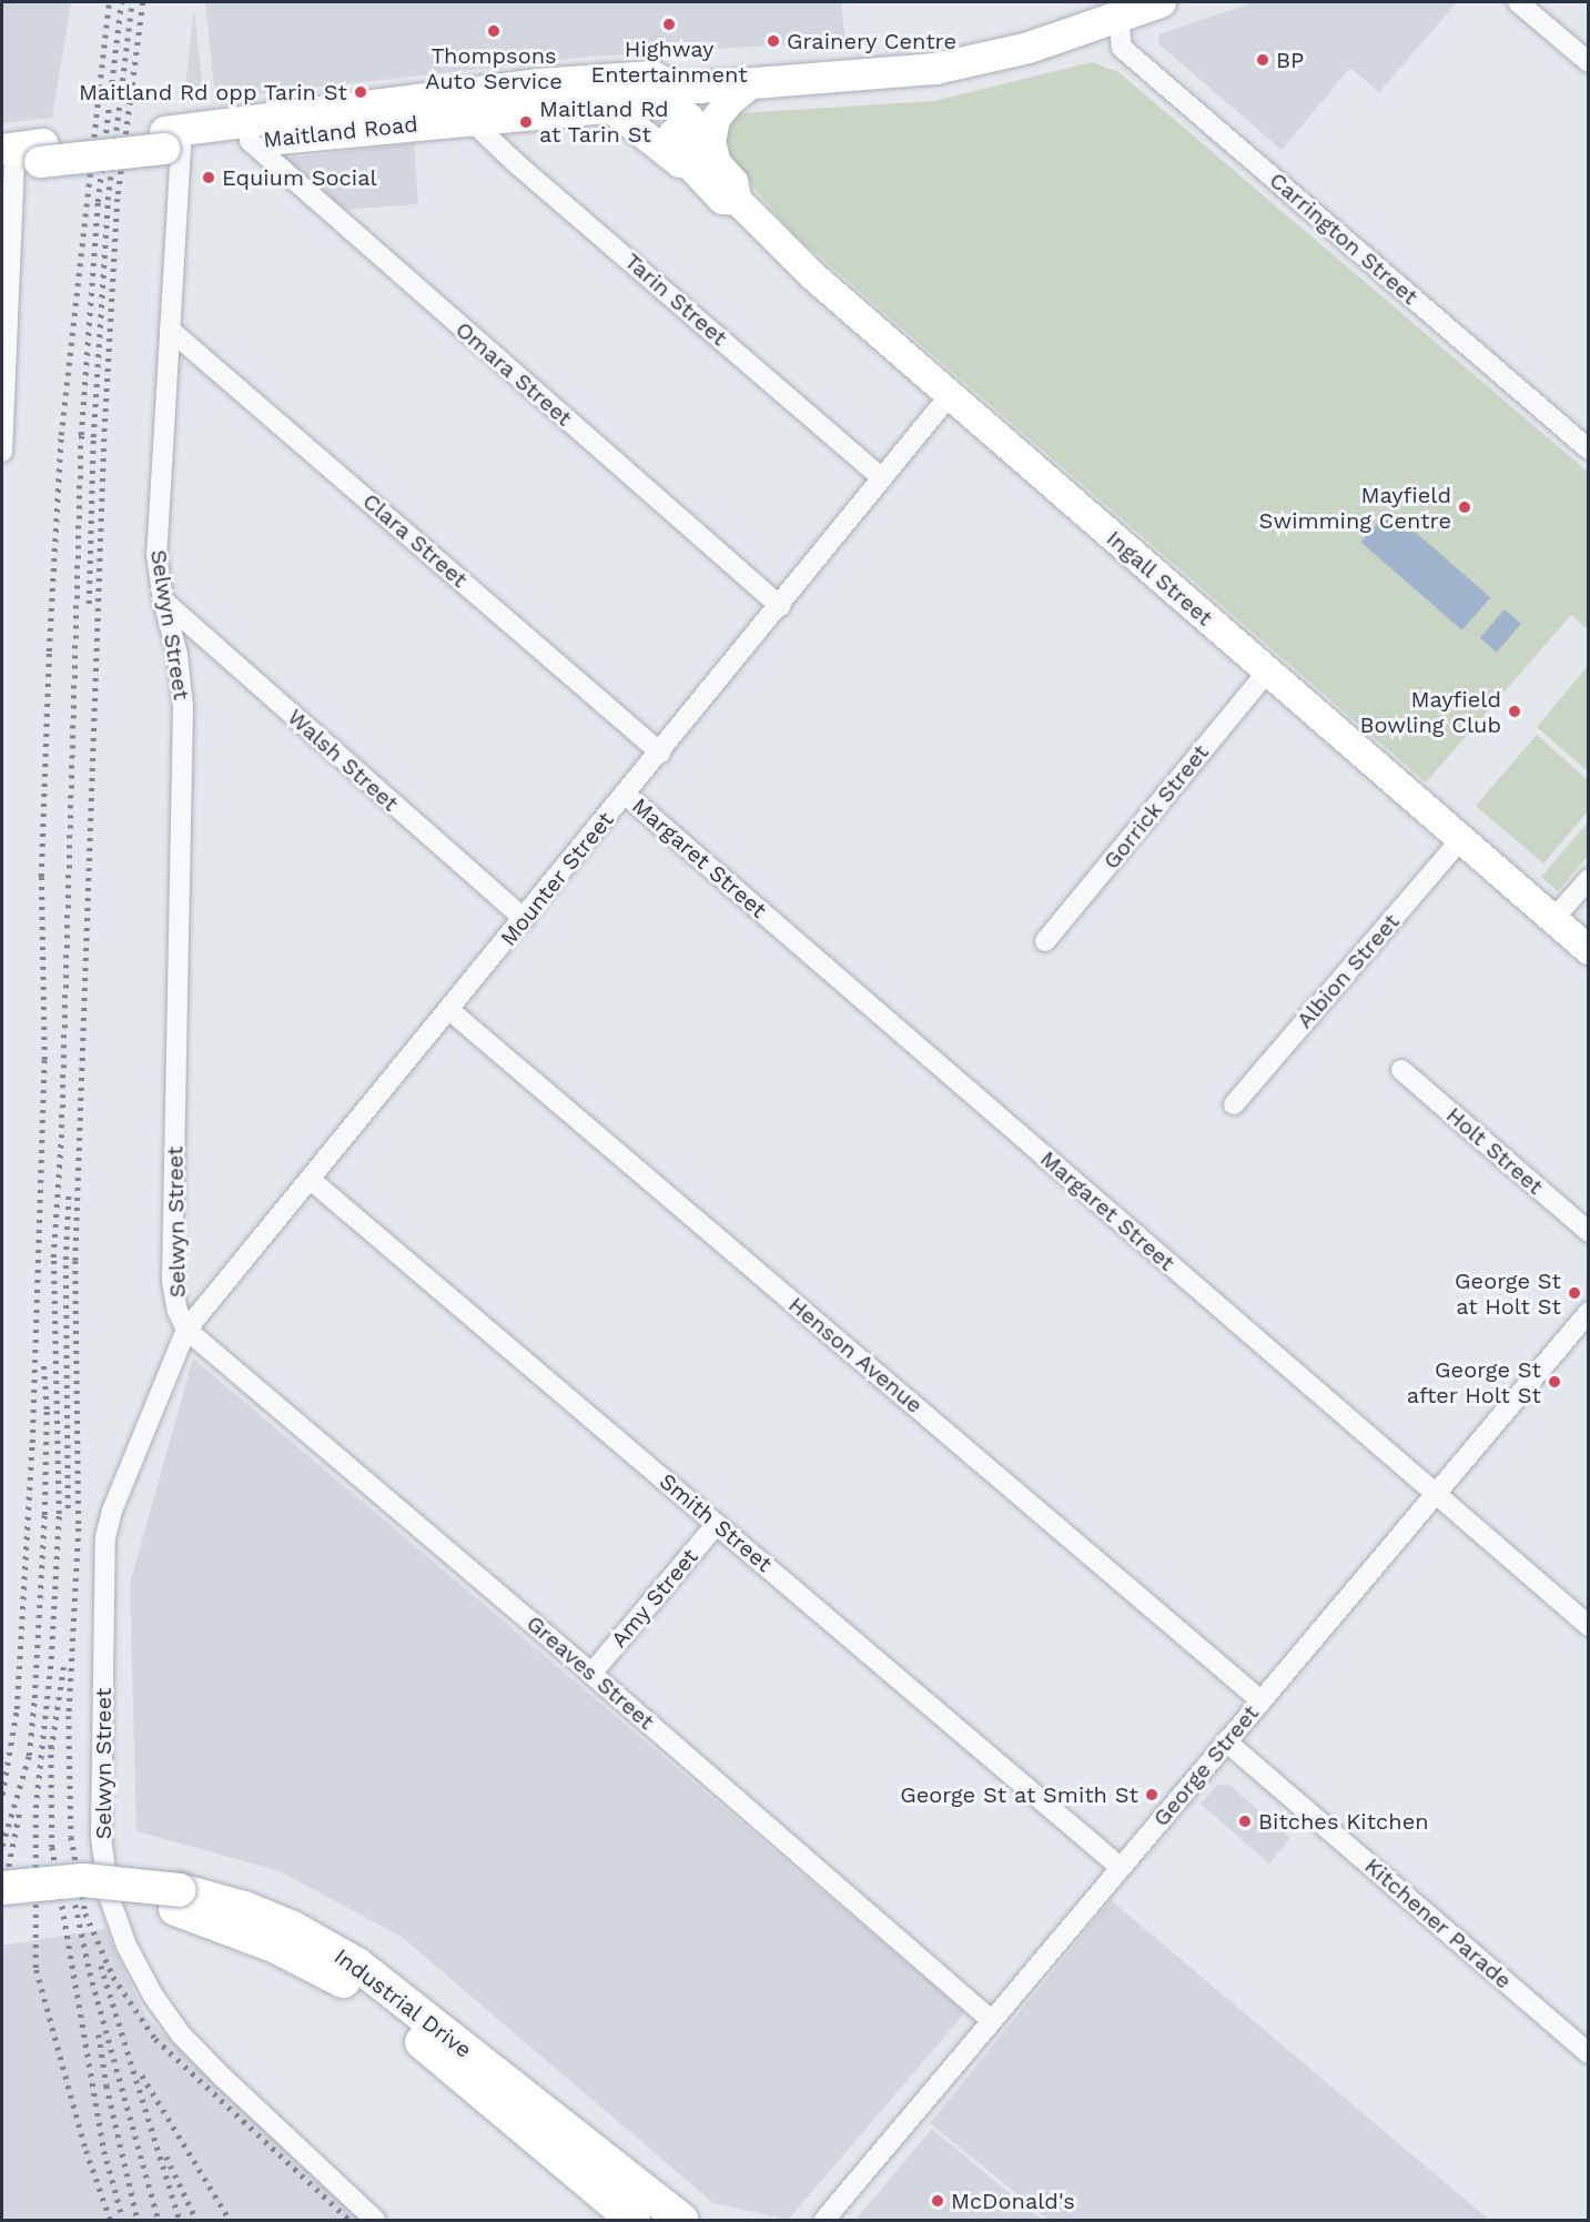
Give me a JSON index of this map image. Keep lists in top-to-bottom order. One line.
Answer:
{"streets":{"highway":["Industrial Drive"],"main road":["Maitland Road","Ingall Street"],"street":["Carrington Street","Tarin Street","Omara Street","Clara Street","Selwyn Street","Walsh Street","Gorrick Street","Margaret Street","Mounter Street","Albion Street","Holt Street","Henson Avenue","Smith Street","Amy Street","Greaves Street","George Street","Kitchener Parade"]},"crossings":[["Maitland Road","Carrington Street"],["Maitland Road","Tarin Street"],["Maitland Road","Omara Street"],["Maitland Road","Ingall Street"],["Maitland Road","Selwyn Street"],["Tarin Street","Mounter Street"],["Omara Street","Mounter Street"],["Clara Street","Selwyn Street"],["Clara Street","Mounter Street"],["Ingall Street","Gorrick Street"],["Ingall Street","Mounter Street"],["Ingall Street","Albion Street"],["Selwyn Street","Walsh Street"],["Selwyn Street","Mounter Street"],["Selwyn Street","Greaves Street"],["Walsh Street","Mounter Street"],["Margaret Street","Mounter Street"],["Margaret Street","George Street"],["Mounter Street","Henson Avenue"],["Mounter Street","Smith Street"],["Mounter Street","Greaves Street"],["Henson Avenue","George Street"],["Smith Street","Amy Street"],["Smith Street","George Street"],["Amy Street","Greaves Street"],["Greaves Street","George Street"],["George Street","Kitchener Parade"]],"places":["Highway Entertainment","Thompsons Auto Service","Grainery Centre","BP","Maitland Rd opp Tarin St","Maitland Rd at Tarin St","Equium Social","Mayfield Swimming Centre","Mayfield Bowling Club","George St at Holt St","George St after Holt St","George St at Smith St","Bitches Kitchen","McDonald's"]}
